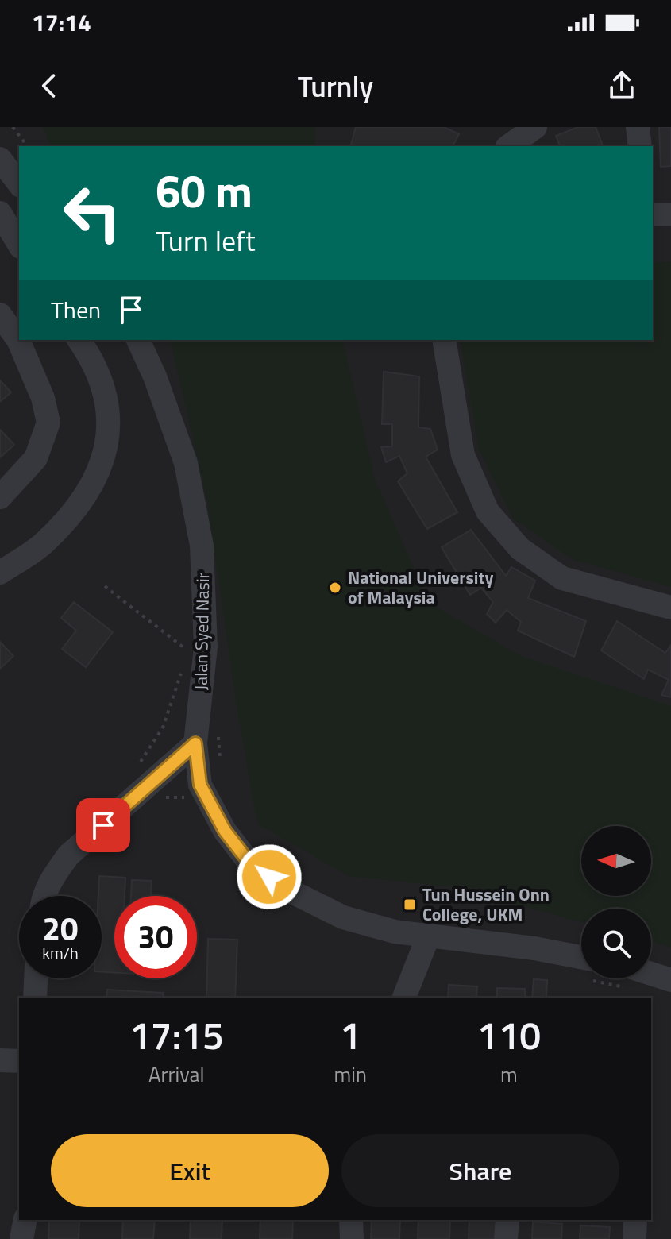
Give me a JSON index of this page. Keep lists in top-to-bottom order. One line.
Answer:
{"streets":{"street":["Jalan Syed Nasir"]},"places":{"other":["National University of Malaysia"],"transit":["Tun Hussein Onn College, UKM"]},"north":"left","page":{"status":"17:14","header":"Turnly","turn":["60 m","Turn left"],"then":"Then","speed":"20 km/h","limit":"30","eta":["17:15","Arrival","1","min","110","m"],"buttons":["Exit","Share"]}}
